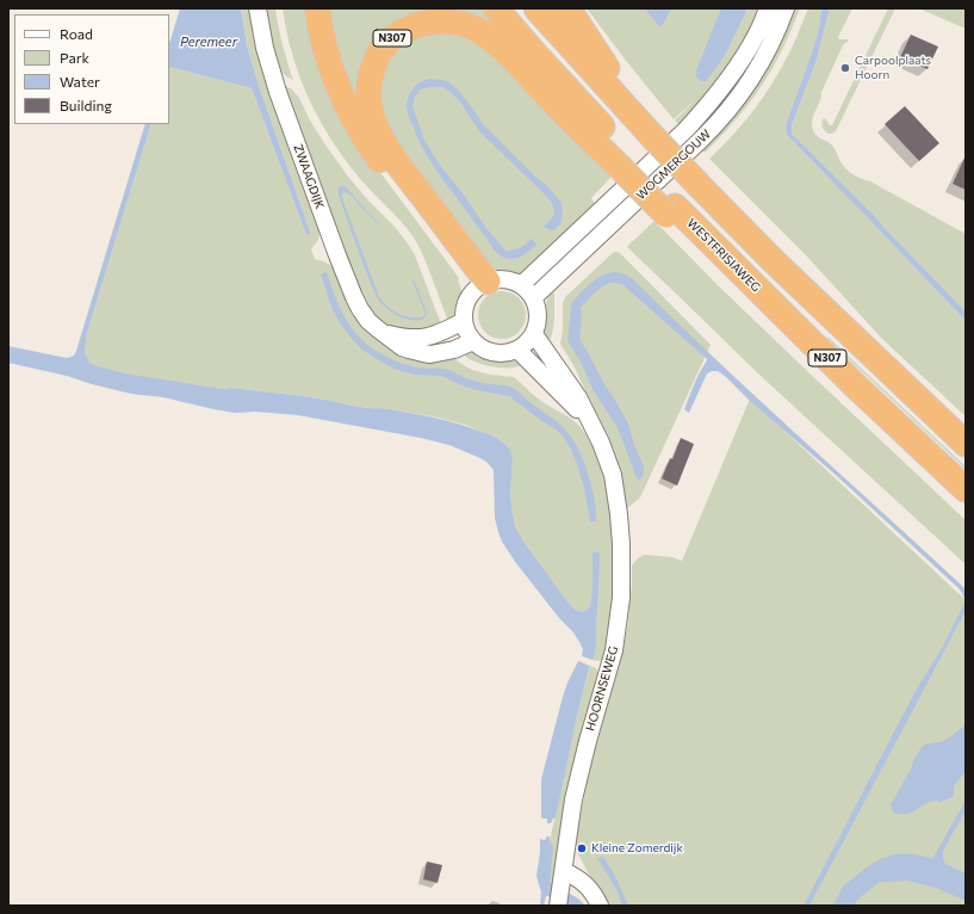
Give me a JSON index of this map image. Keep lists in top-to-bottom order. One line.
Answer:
{"streets":{"highway":["N307","WESTFRISIAWEG"],"street":["WOGMERGOUW","ZWAAGDIJK","HOORNSEWEG"]},"crossings":[["N307","WOGMERGOUW"],["N307","ZWAAGDIJK"],["N307","WESTFRISIAWEG"],["N307","HOORNSEWEG"],["WOGMERGOUW","ZWAAGDIJK"],["WOGMERGOUW","HOORNSEWEG"],["ZWAAGDIJK","HOORNSEWEG"]],"water":["Peremeer"],"places":["Carpoolplaats Hoorn","Kleine Zomerdijk"],"legend":["Road","Park","Water","Building"]}
